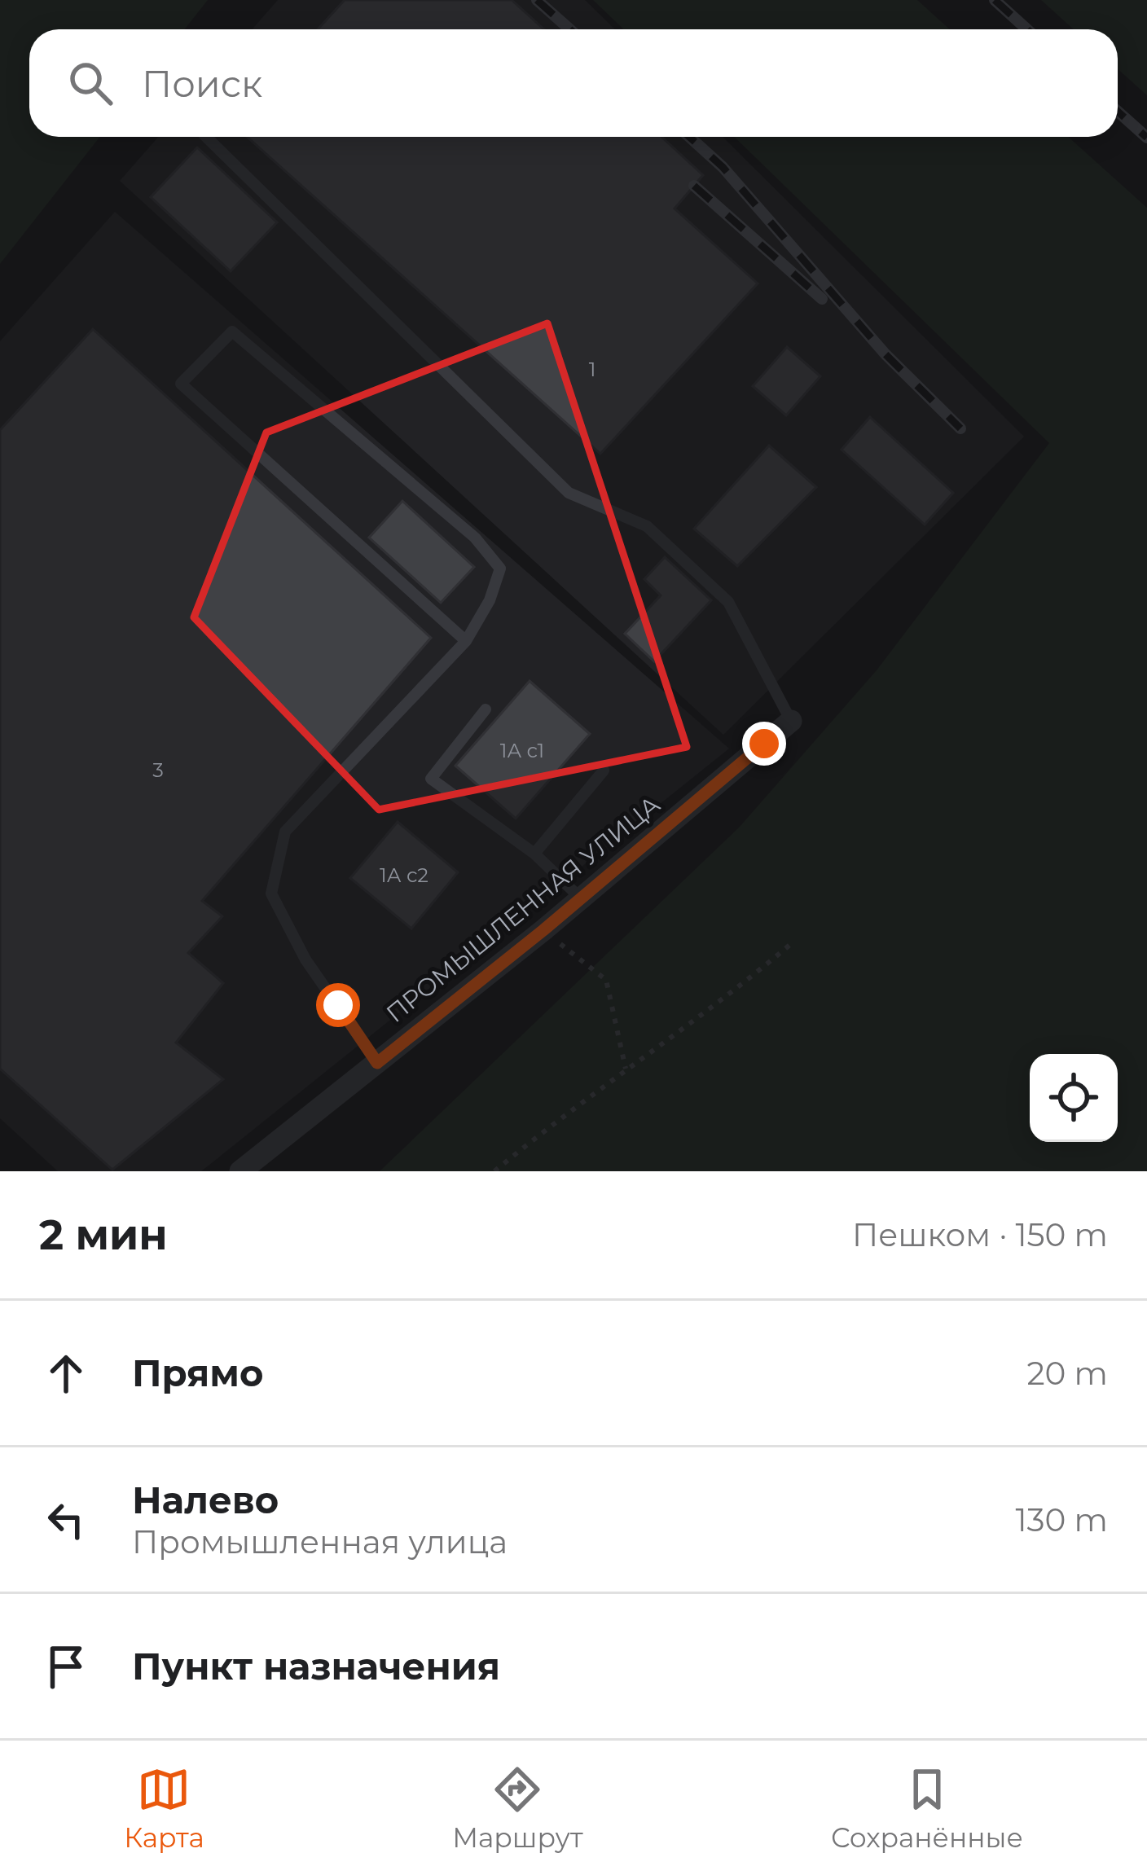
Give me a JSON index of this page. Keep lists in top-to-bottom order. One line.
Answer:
{"streets":{"street":["ПРОМЫШЛЕННАЯ УЛИЦА"]},"house_numbers":["1","1А с1","3","1А с2"],"page":{"search":"Поиск","heading":["2 мин","Пешком · 150 m"],"list":[["Прямо","20 m"],["Налево","Промышленная улица","130 m"],"Пункт назначения"],"nav":["Карта","Маршрут","Сохранённые"]}}
